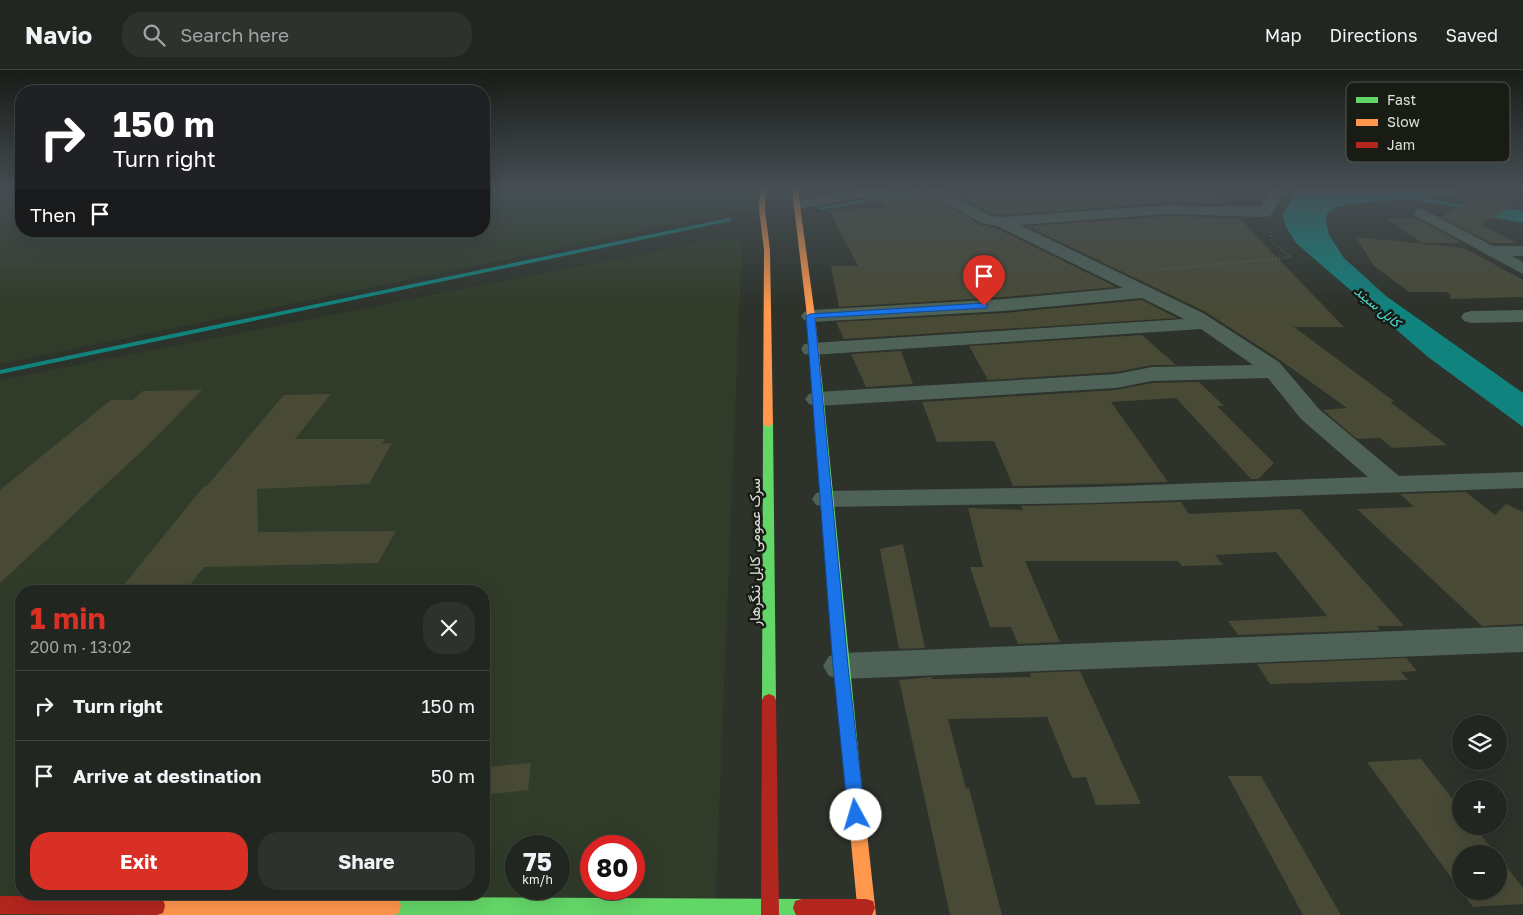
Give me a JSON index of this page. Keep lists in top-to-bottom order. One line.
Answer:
{"streets":{"main road":["سرک عمومی کابل ننگرهار"]},"water":["کابل سيند"],"legend":["Fast","Slow","Jam"],"page":{"header":"Navio","search":"Search here","nav":["Map","Directions","Saved"],"turn":["150 m","Turn right"],"then":"Then","heading":["1 min","200 m · 13:02"],"list":[{"name":"Turn right","value":"150 m"},{"name":"Arrive at destination","value":"50 m"}],"map_buttons":["+","−"],"buttons":["Exit","Share"],"speed":"75 km/h","limit":"80"}}
